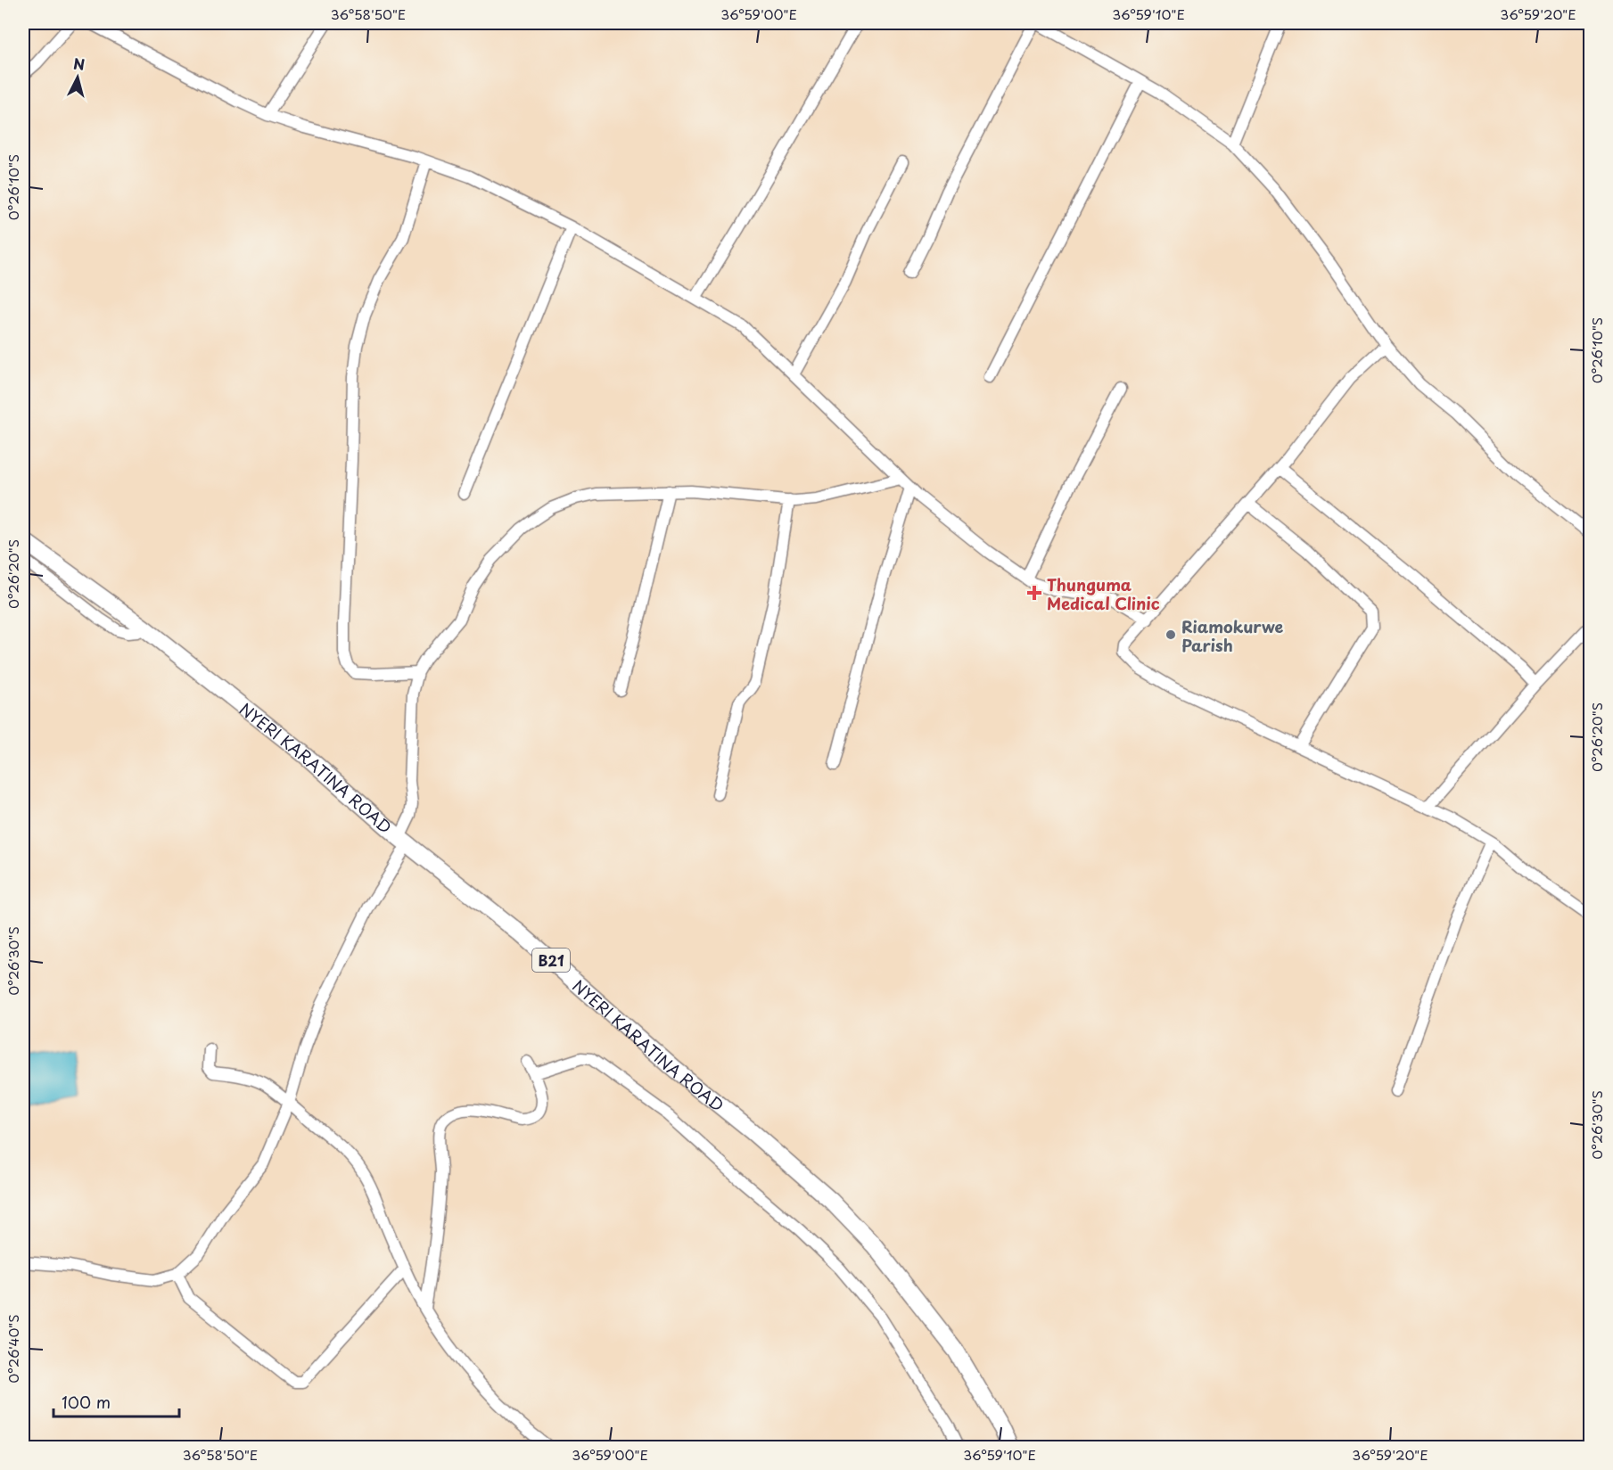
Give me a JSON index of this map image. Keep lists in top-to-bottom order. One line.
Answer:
{"streets":{"highway":["NYERI KARATINA ROAD","B21"]},"places":{"health":["Thunguma Medical Clinic"],"other":["Riamokurwe Parish"]},"scale_bar":"100 m","north":"top","coordinates":["36°58'50\"E","36°59'00\"E","36°59'10\"E","36°59'20\"E","0°26'10\"S","0°26'20\"S","0°26'30\"S","0°26'40\"S"]}
